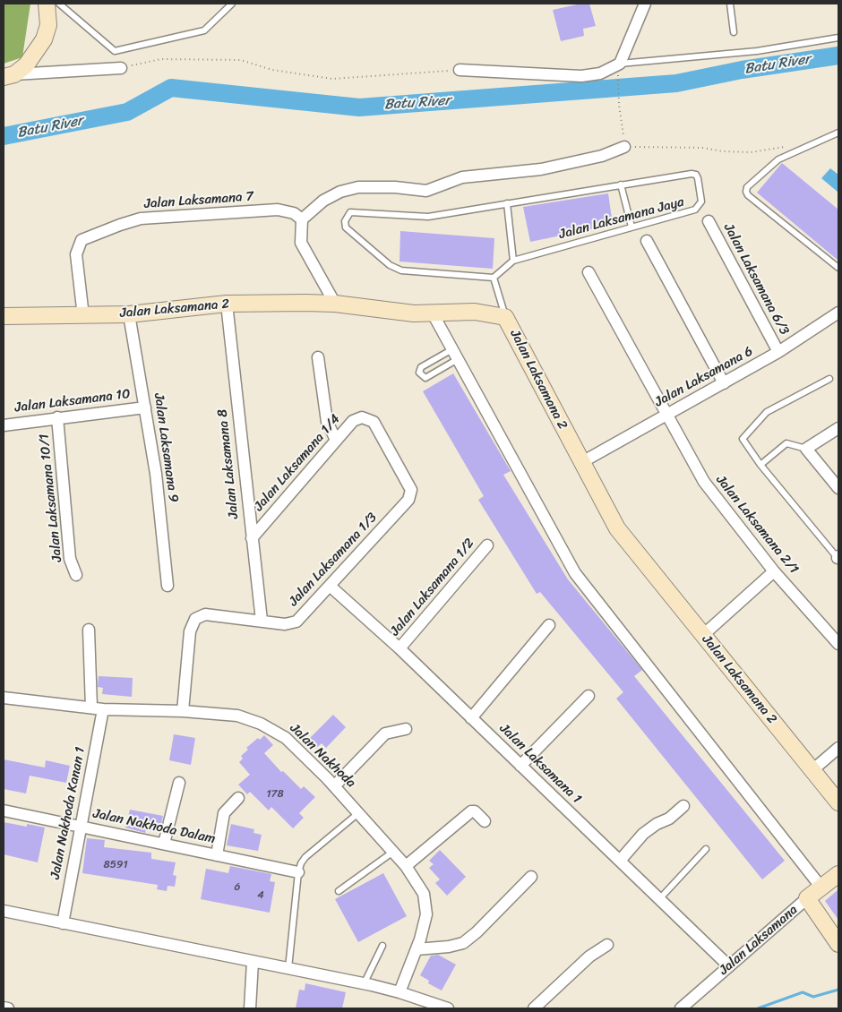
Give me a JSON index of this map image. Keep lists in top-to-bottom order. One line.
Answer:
{"streets":{"street":["Jalan Laksamana 7","Jalan Laksamana 6/3","Jalan Laksamana 2","Jalan Laksamana 6","Jalan Laksamana 10","Jalan Laksamana 9","Jalan Laksamana 1/4","Jalan Laksamana 8","Jalan Laksamana 10/1","Jalan Laksamana 2/1","Jalan Laksamana 1/3","Jalan Laksamana 1/2","Jalan Nakhoda","Jalan Laksamana 1","Jalan Nakhoda Kanan 1","Jalan Nakhoda Dalam","Jalan Laksamana"],"lane":["Jalan Laksamana Jaya"]},"crossings":[["Jalan Laksamana 7","Jalan Laksamana 2"],["Jalan Laksamana 6/3","Jalan Laksamana 6"],["Jalan Laksamana 2","Jalan Laksamana 6"],["Jalan Laksamana 2","Jalan Laksamana 9"],["Jalan Laksamana 2","Jalan Laksamana 8"],["Jalan Laksamana 6","Jalan Laksamana 2/1"],["Jalan Laksamana 10","Jalan Laksamana 9"],["Jalan Laksamana 10","Jalan Laksamana 10/1"],["Jalan Laksamana 1/4","Jalan Laksamana 8"],["Jalan Laksamana 1/4","Jalan Laksamana 1/3"],["Jalan Laksamana 8","Jalan Laksamana 1/3"],["Jalan Laksamana 1/3","Jalan Nakhoda"],["Jalan Laksamana 1/3","Jalan Laksamana 1"],["Jalan Laksamana 1/2","Jalan Laksamana 1"],["Jalan Nakhoda","Jalan Nakhoda Kanan 1"],["Jalan Laksamana 1","Jalan Laksamana"],["Jalan Nakhoda Kanan 1","Jalan Nakhoda Dalam"]],"water":["Batu River"],"house_numbers":["178","8591","6","4"]}
